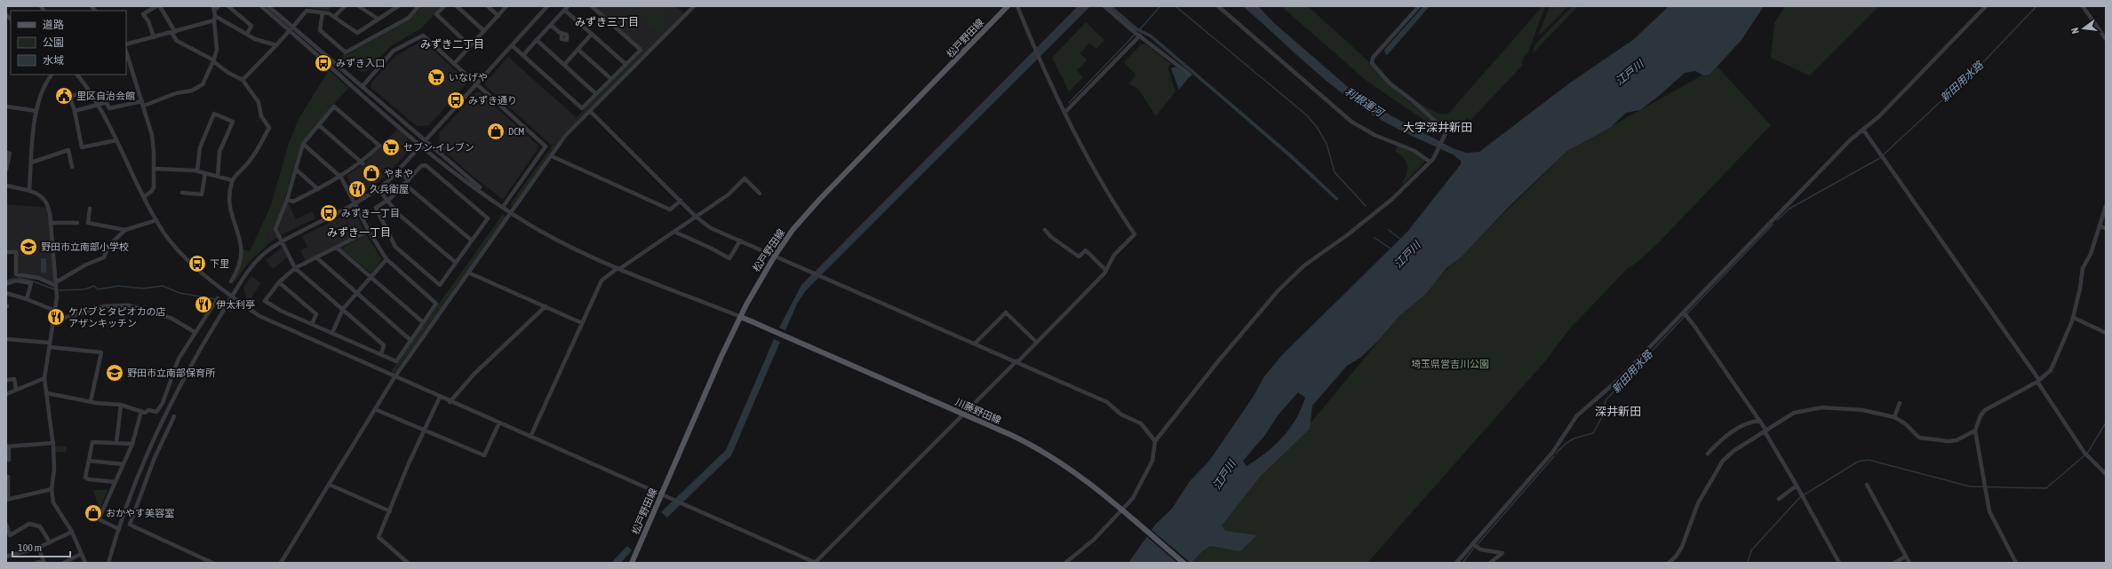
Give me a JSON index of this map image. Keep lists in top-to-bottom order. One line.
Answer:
{"streets":{"main road":["松戸野田線","川藤野田線"]},"crossings":[["松戸野田線","川藤野田線"]],"districts":["みずき三丁目","みずき二丁目","大字深井新田","みずき一丁目","深井新田"],"water":["江戸川","新田用水路","利根運河"],"parks":["埼玉県営吉川公園"],"places":{"bus stop":["みずき入口","みずき通り","みずき一丁目","下里"],"supermarket":["いなげや","セブン-イレブン"],"public building":["里区自治会館"],"shop":["DCM","やまや","おかやす美容室"],"restaurant":["久兵衛屋","伊太利亭","ケバブとタピオカの店 アザンキッチン"],"school or university":["野田市立南部小学校","野田市立南部保育所"]},"legend":["道路","公園","水域"],"scale_bar":"100 m","north":"left"}
